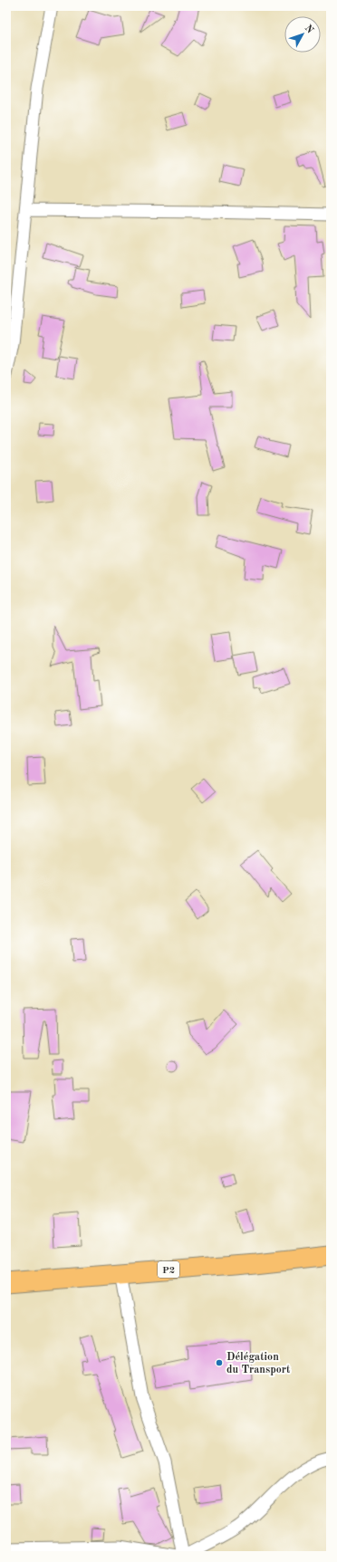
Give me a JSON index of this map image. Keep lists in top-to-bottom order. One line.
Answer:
{"streets":{"main road":["P2"]},"places":["Délégation du Transport"],"north":"top right"}
